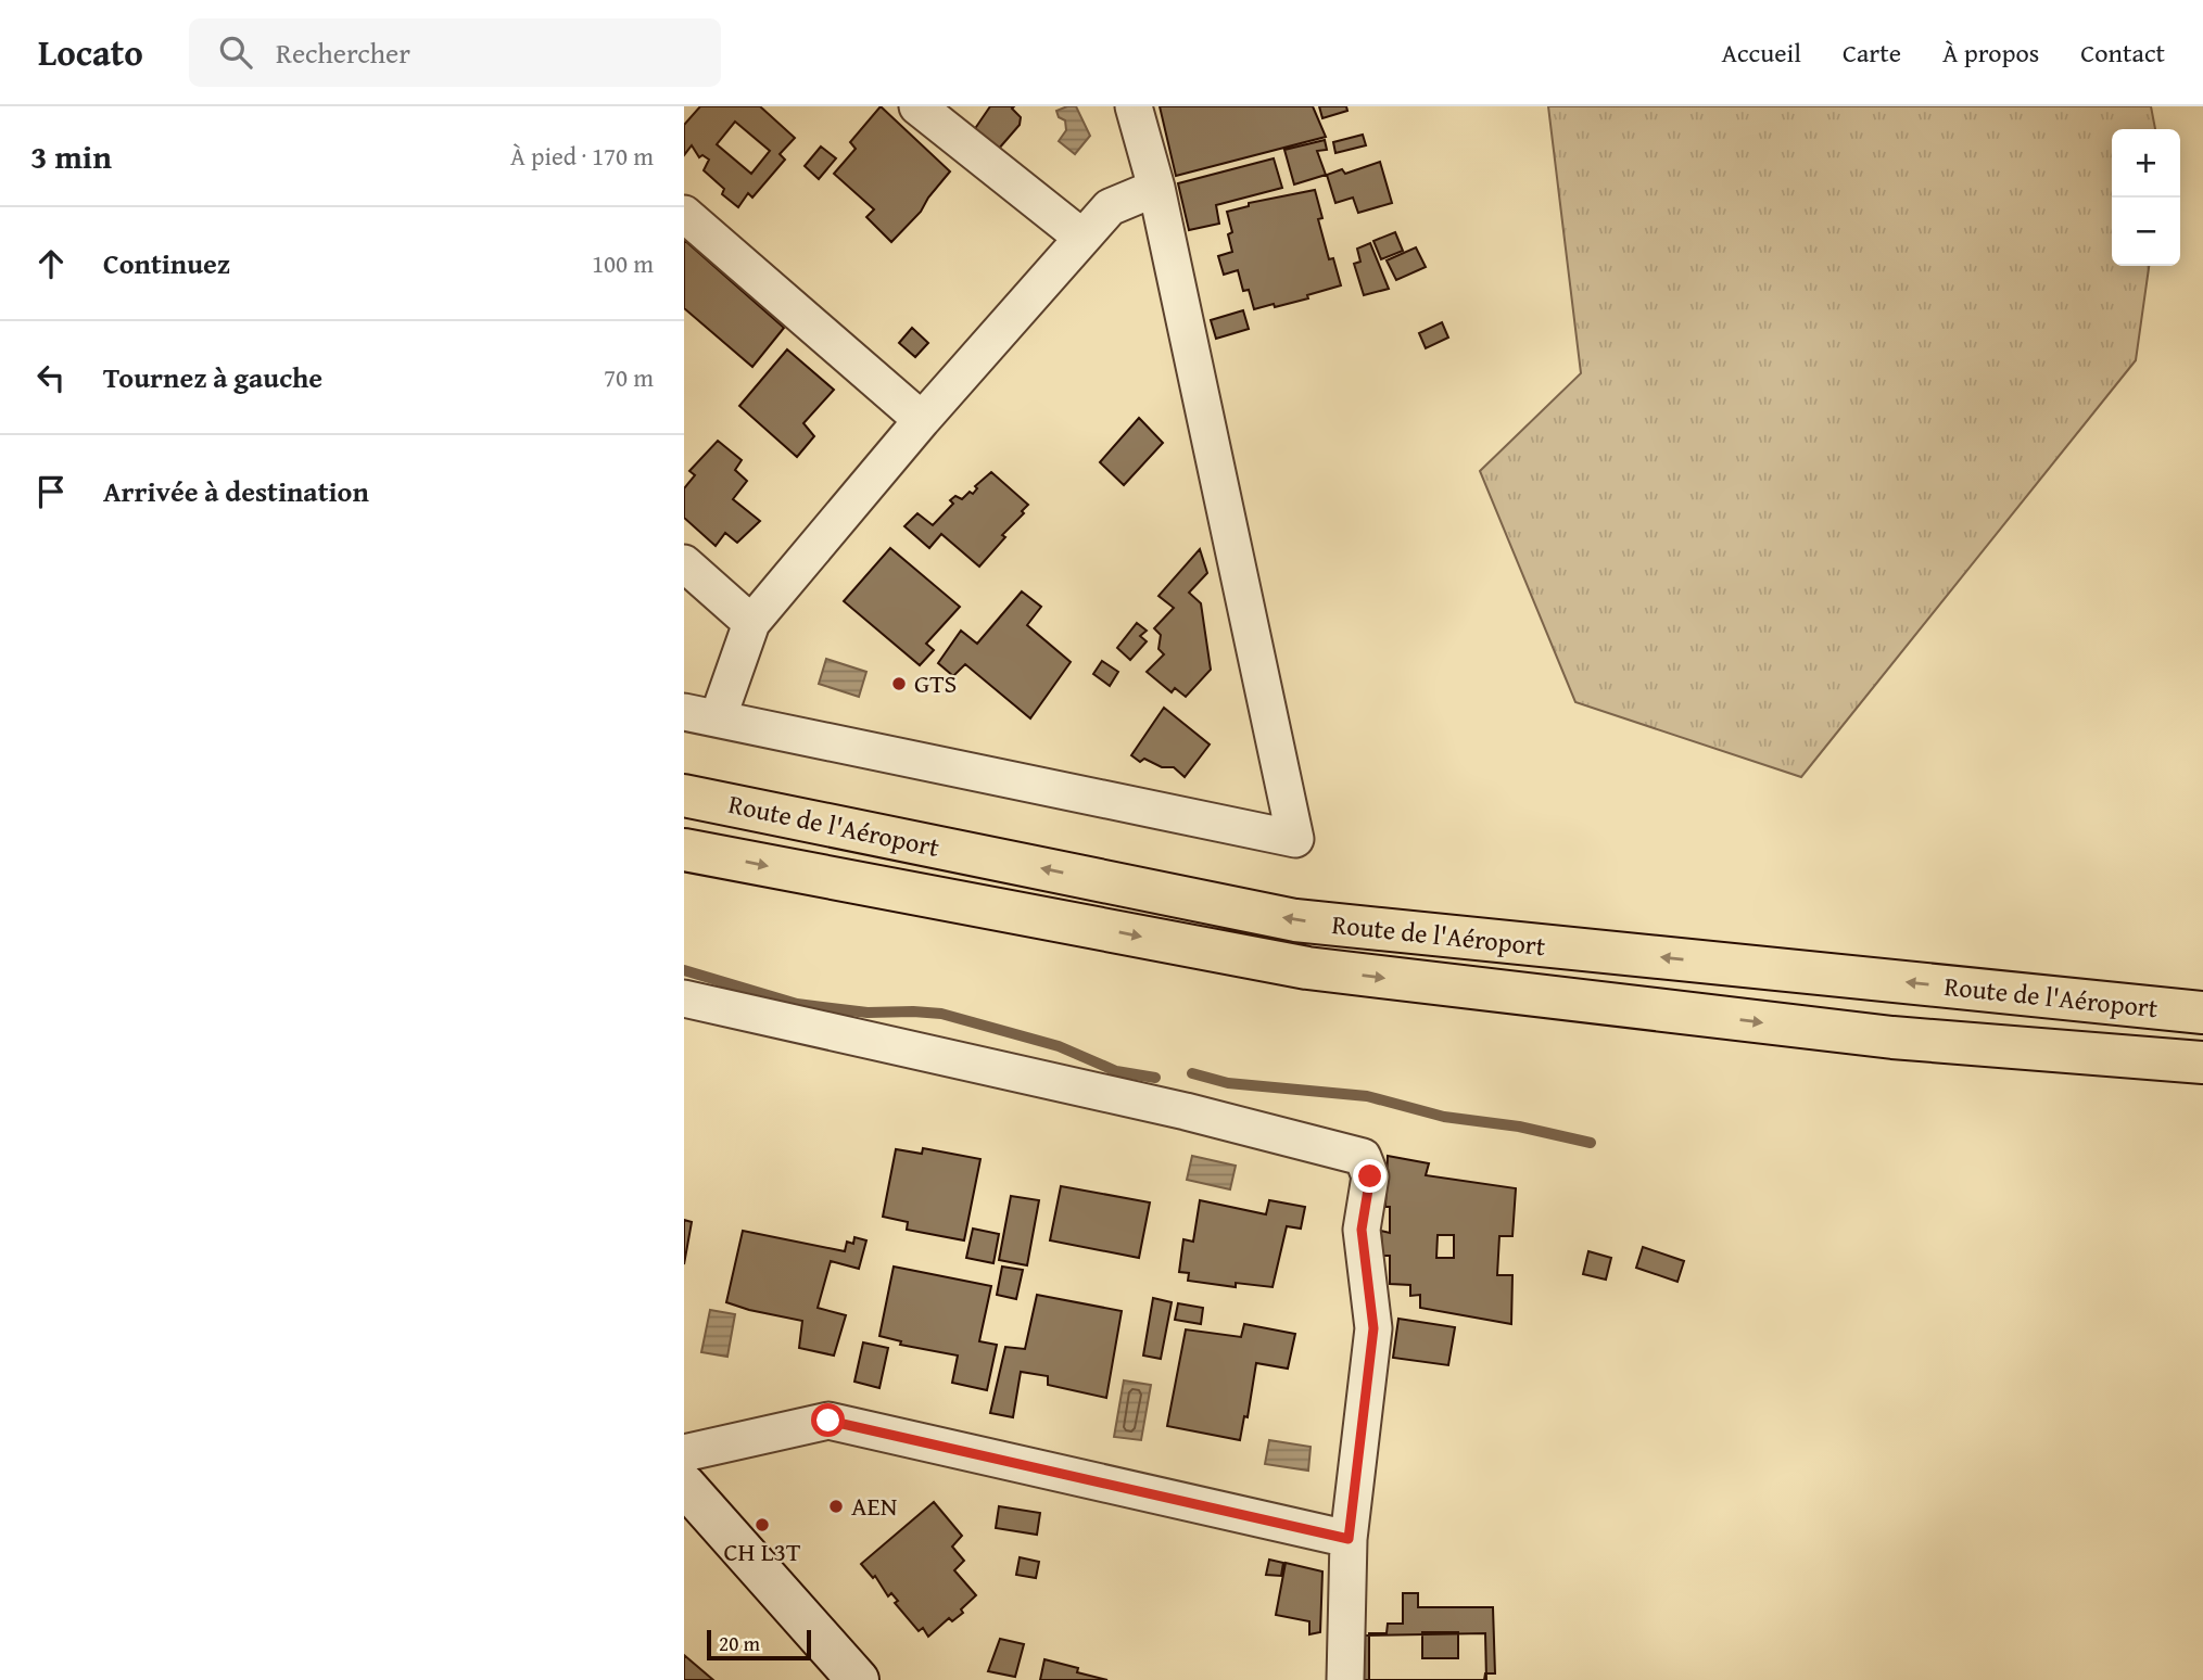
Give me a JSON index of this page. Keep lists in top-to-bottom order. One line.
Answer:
{"streets":{"highway":["Route de l'Aéroport"]},"places":["GTS","AEN","CH L3T"],"scale_bar":"20 m","page":{"header":"Locato","search":"Rechercher","nav":["Accueil","Carte","À propos","Contact"],"heading":["3 min","À pied · 170 m"],"map_buttons":["+","−"],"list":[["Continuez","100 m"],["Tournez à gauche","70 m"],"Arrivée à destination"],"scale":"20 m"}}
